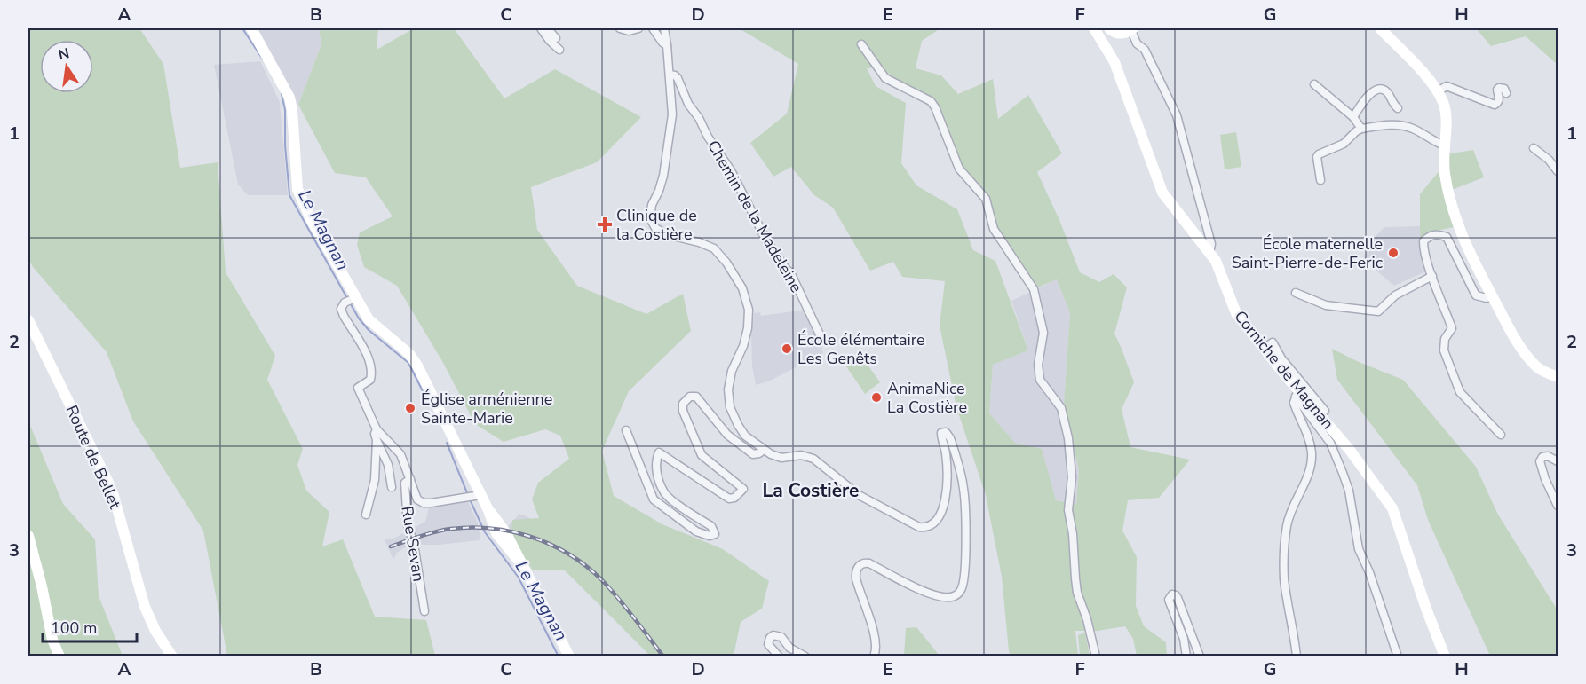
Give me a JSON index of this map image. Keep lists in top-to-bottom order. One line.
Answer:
{"streets":{"street":["Chemin de la Madeleine","Corniche de Magnan","Route de Bellet","Rue Sevan"]},"districts":["La Costière"],"water":["Le Magnan"],"places":{"health":["Clinique de la Costière"],"other":["École maternelle Saint-Pierre-de-Feric","École élémentaire Les Genêts","AnimaNice La Costière","Église arménienne Sainte-Marie"]},"scale_bar":"100 m","north":"top","grid":{"columns":["A","B","C","D","E","F","G","H"],"rows":["1","2","3"]}}
